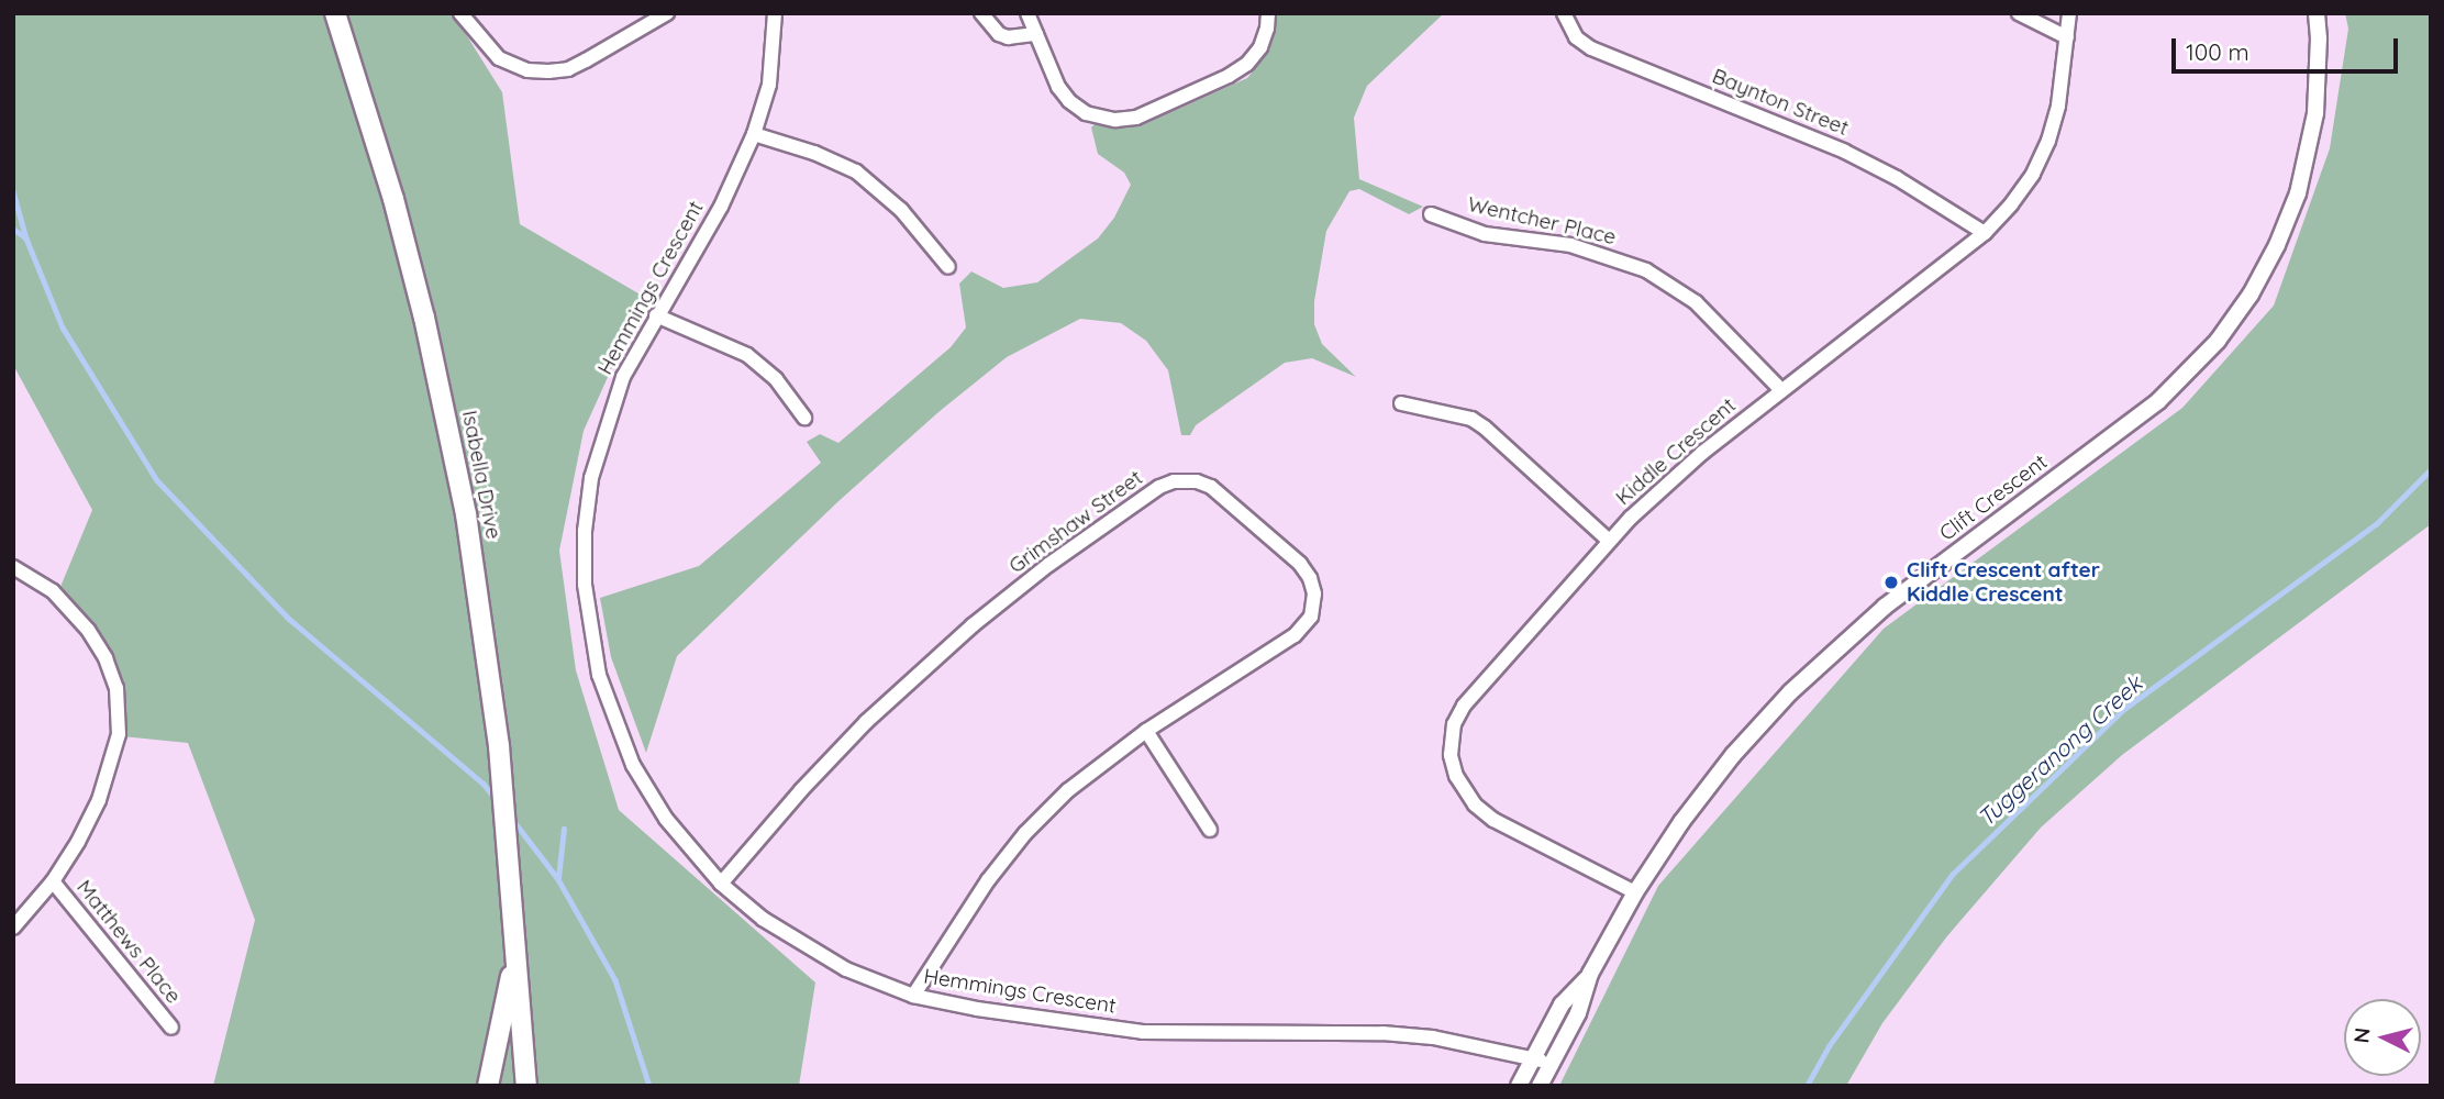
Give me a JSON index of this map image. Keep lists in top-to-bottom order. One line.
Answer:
{"streets":{"main road":["Isabella Drive"],"street":["Baynton Street","Wentcher Place","Hemmings Crescent","Kiddle Crescent","Clift Crescent","Grimshaw Street","Matthews Place"]},"crossings":[["Baynton Street","Kiddle Crescent"],["Wentcher Place","Kiddle Crescent"],["Hemmings Crescent","Clift Crescent"],["Hemmings Crescent","Grimshaw Street"],["Kiddle Crescent","Clift Crescent"]],"water":["Tuggeranong Creek"],"places":["Clift Crescent after Kiddle Crescent"],"scale_bar":"100 m","north":"left"}
